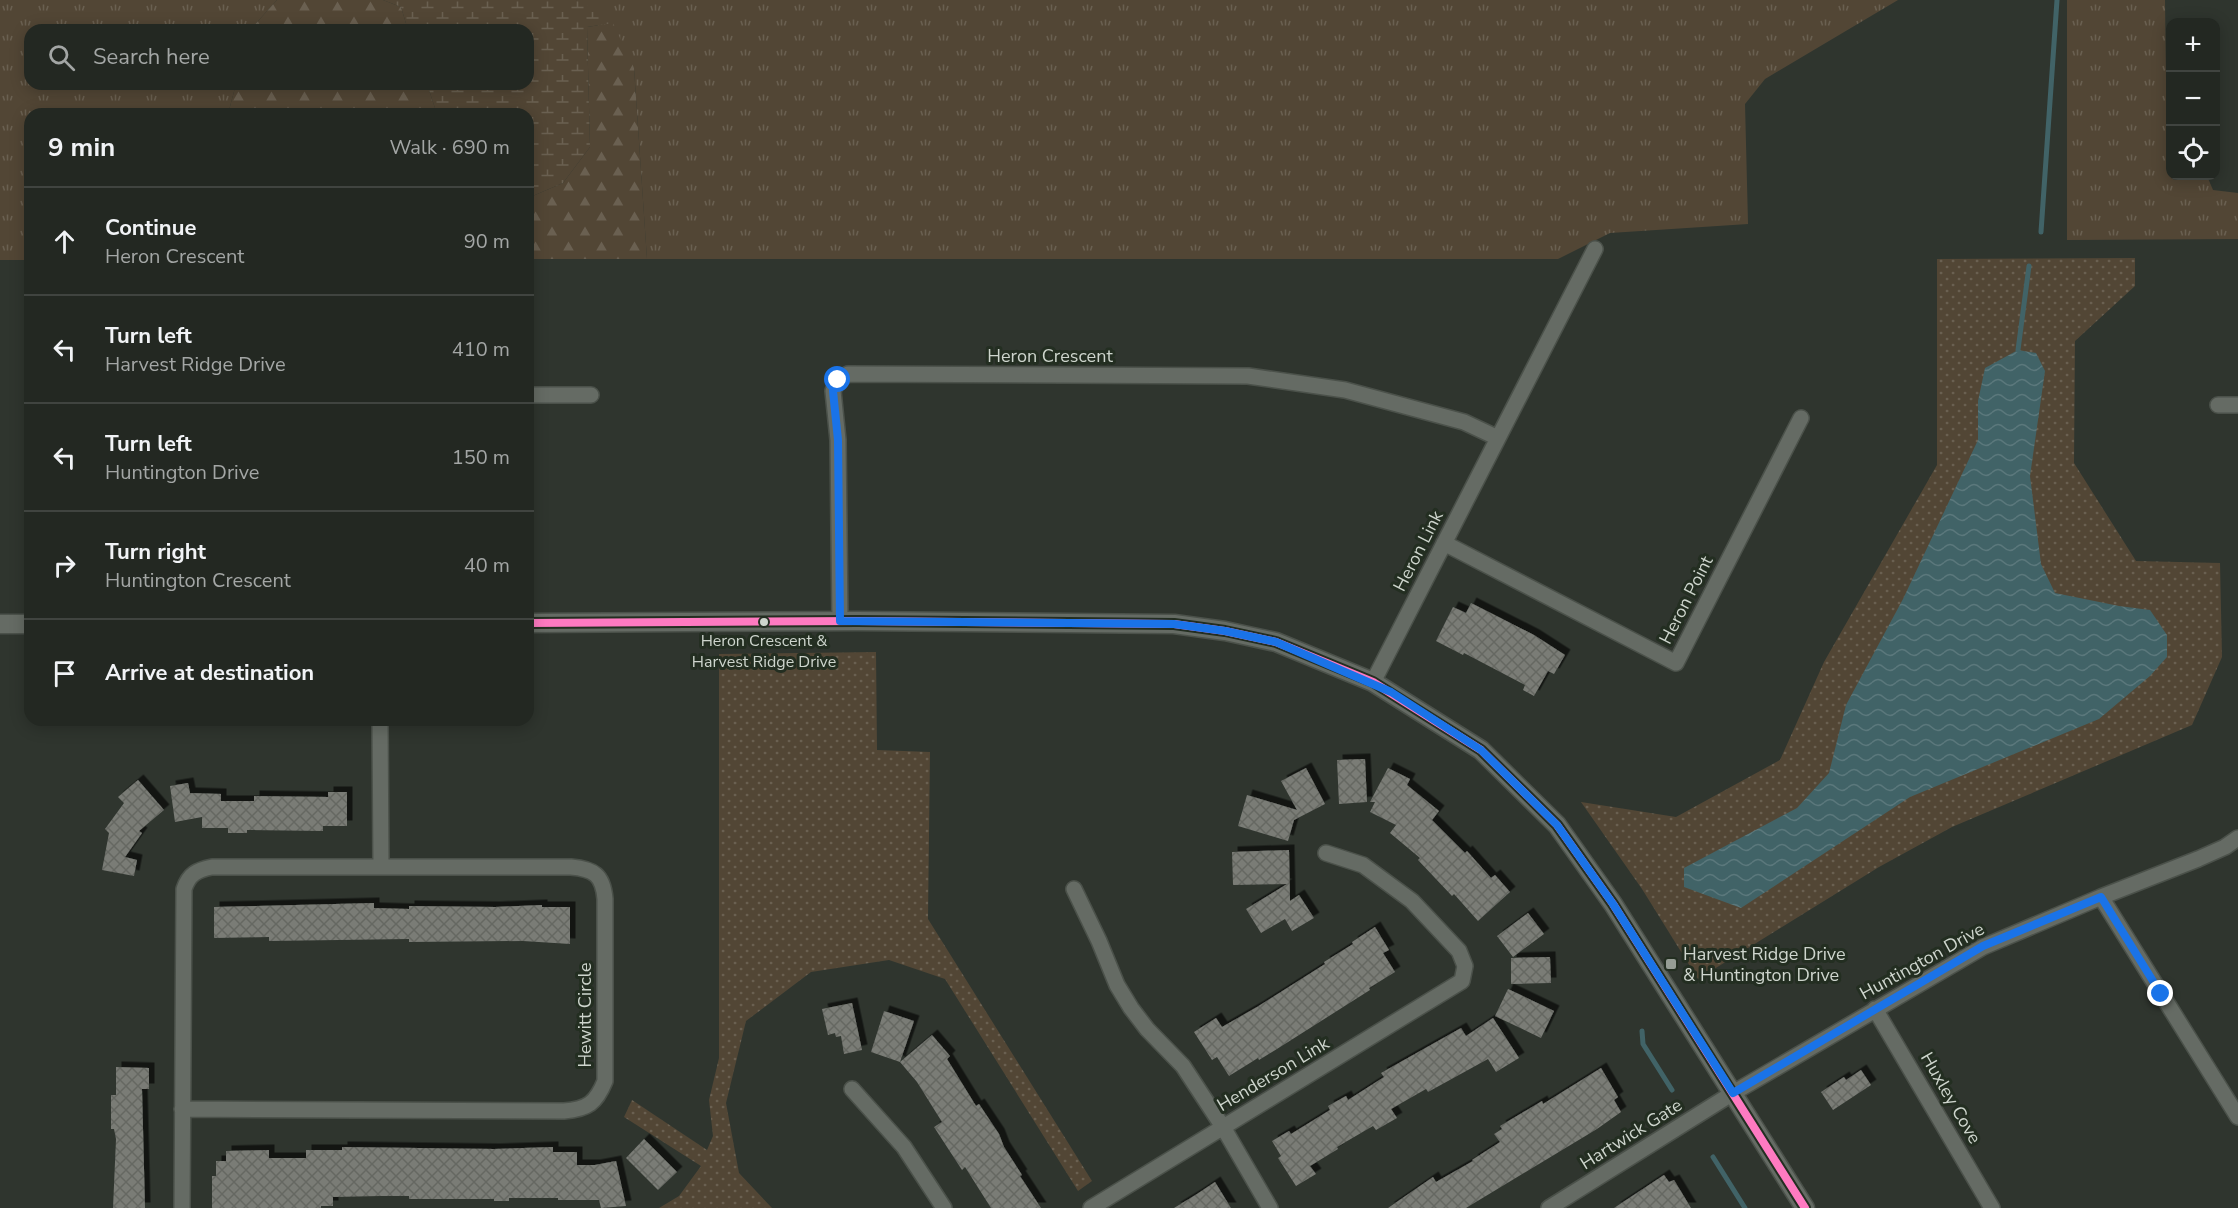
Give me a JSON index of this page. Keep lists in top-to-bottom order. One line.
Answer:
{"streets":{"street":["Heron Crescent","Heron Link","Heron Point","Huntington Drive","Hewitt Circle","Henderson Link","Huxley Cove","Hartwick Gate"]},"crossings":[["Heron Crescent","Heron Link"],["Heron Link","Heron Point"],["Huntington Drive","Huxley Cove"],["Huntington Drive","Hartwick Gate"]],"places":{"other":["Heron Crescent & Harvest Ridge Drive"],"transit":["Harvest Ridge Drive & Huntington Drive"]},"page":{"map_buttons":["+","−"],"search":"Search here","heading":["9 min","Walk · 690 m"],"list":[["Continue","Heron Crescent","90 m"],["Turn left","Harvest Ridge Drive","410 m"],["Turn left","Huntington Drive","150 m"],["Turn right","Huntington Crescent","40 m"],"Arrive at destination"]}}
